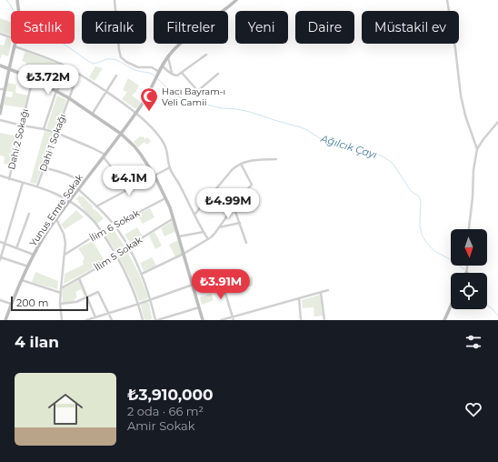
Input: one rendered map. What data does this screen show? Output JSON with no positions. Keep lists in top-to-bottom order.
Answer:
{
  "streets": {
    "street": [
      "Dahi 2 Sokağı",
      "Dahi 1 Sokağı",
      "Yunus Emre Sokak",
      "İlim 6 Sokak",
      "İlim 5 Sokak"
    ]
  },
  "water": ["Ağılcık Çayı"],
  "places": {
    "mosque": ["Hacı Bayram-ı Veli Camii"]
  },
  "scale_bar": "200 m",
  "north": "bottom",
  "page": {
    "chip": [
      "Satılık",
      "Kiralık",
      "Filtreler",
      "Yeni",
      "Daire",
      "Müstakil ev"
    ],
    "price": [
      "₺3.72M",
      "₺4.1M",
      "₺4.99M",
      "₺3.91M"
    ],
    "scale": "200 m",
    "heading": "4 ilan",
    "list": [
      {
        "name": "₺3,910,000",
        "note": "2 oda · 66 m² · Amir Sokak"
      }
    ]
  }
}
